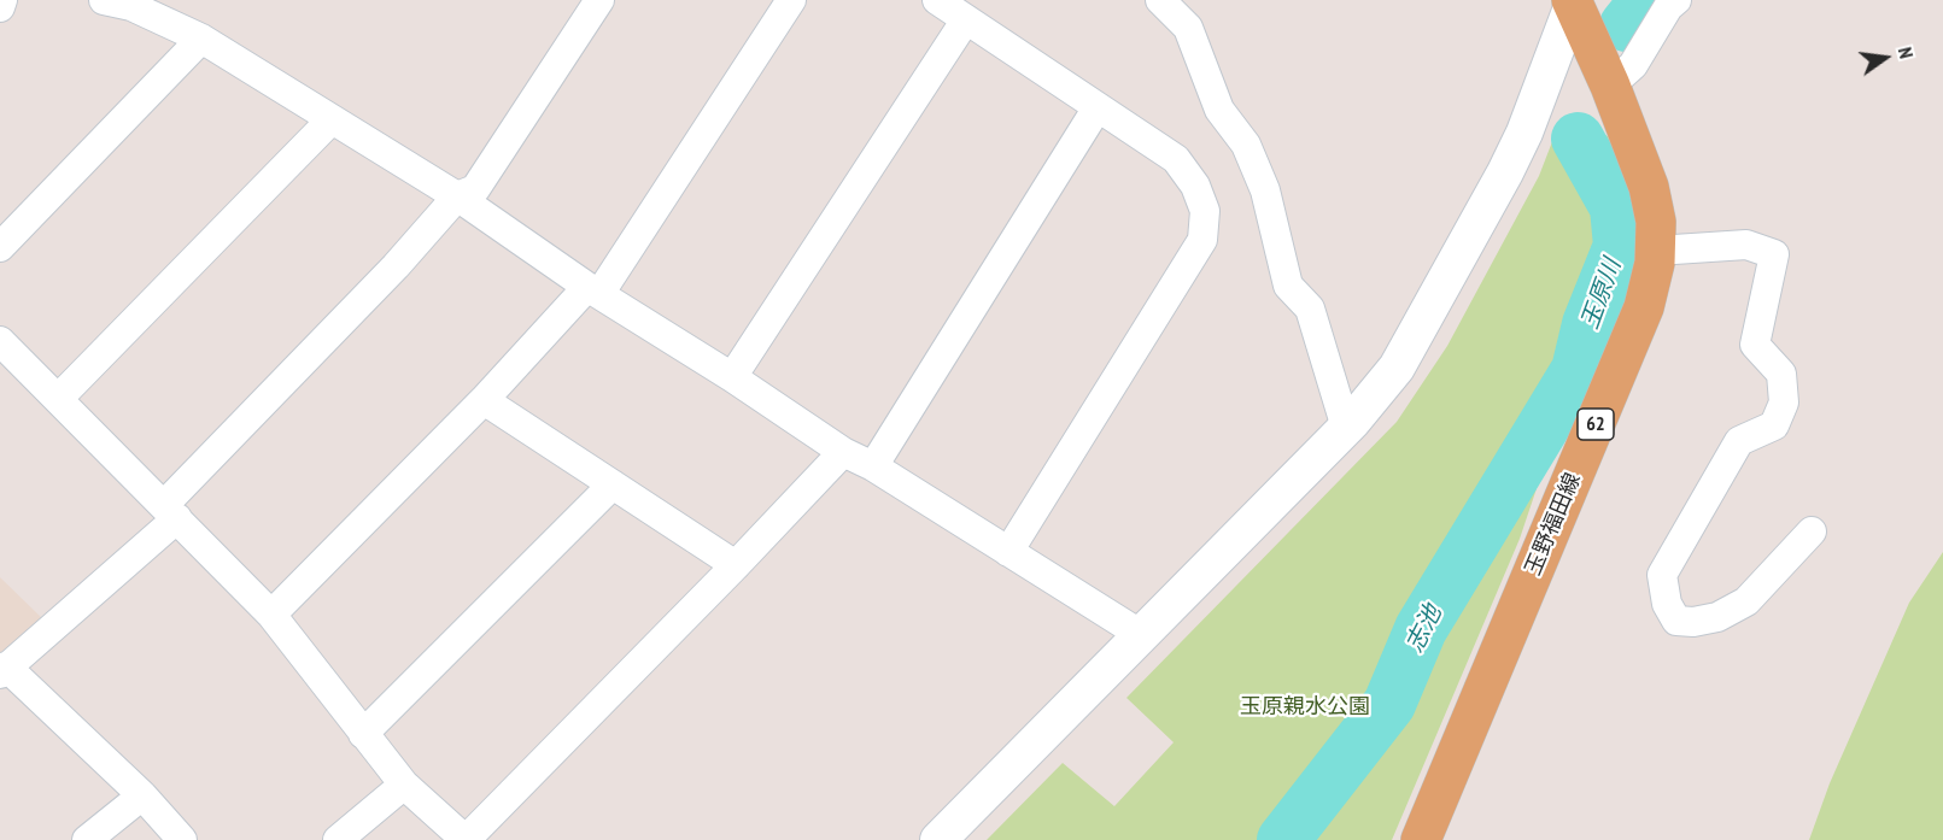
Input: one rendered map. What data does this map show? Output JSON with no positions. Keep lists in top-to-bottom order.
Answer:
{
  "streets": {
    "main road": ["62", "玉野福田線"]
  },
  "water": ["玉原川", "志池"],
  "parks": ["玉原親水公園"],
  "north": "right"
}
